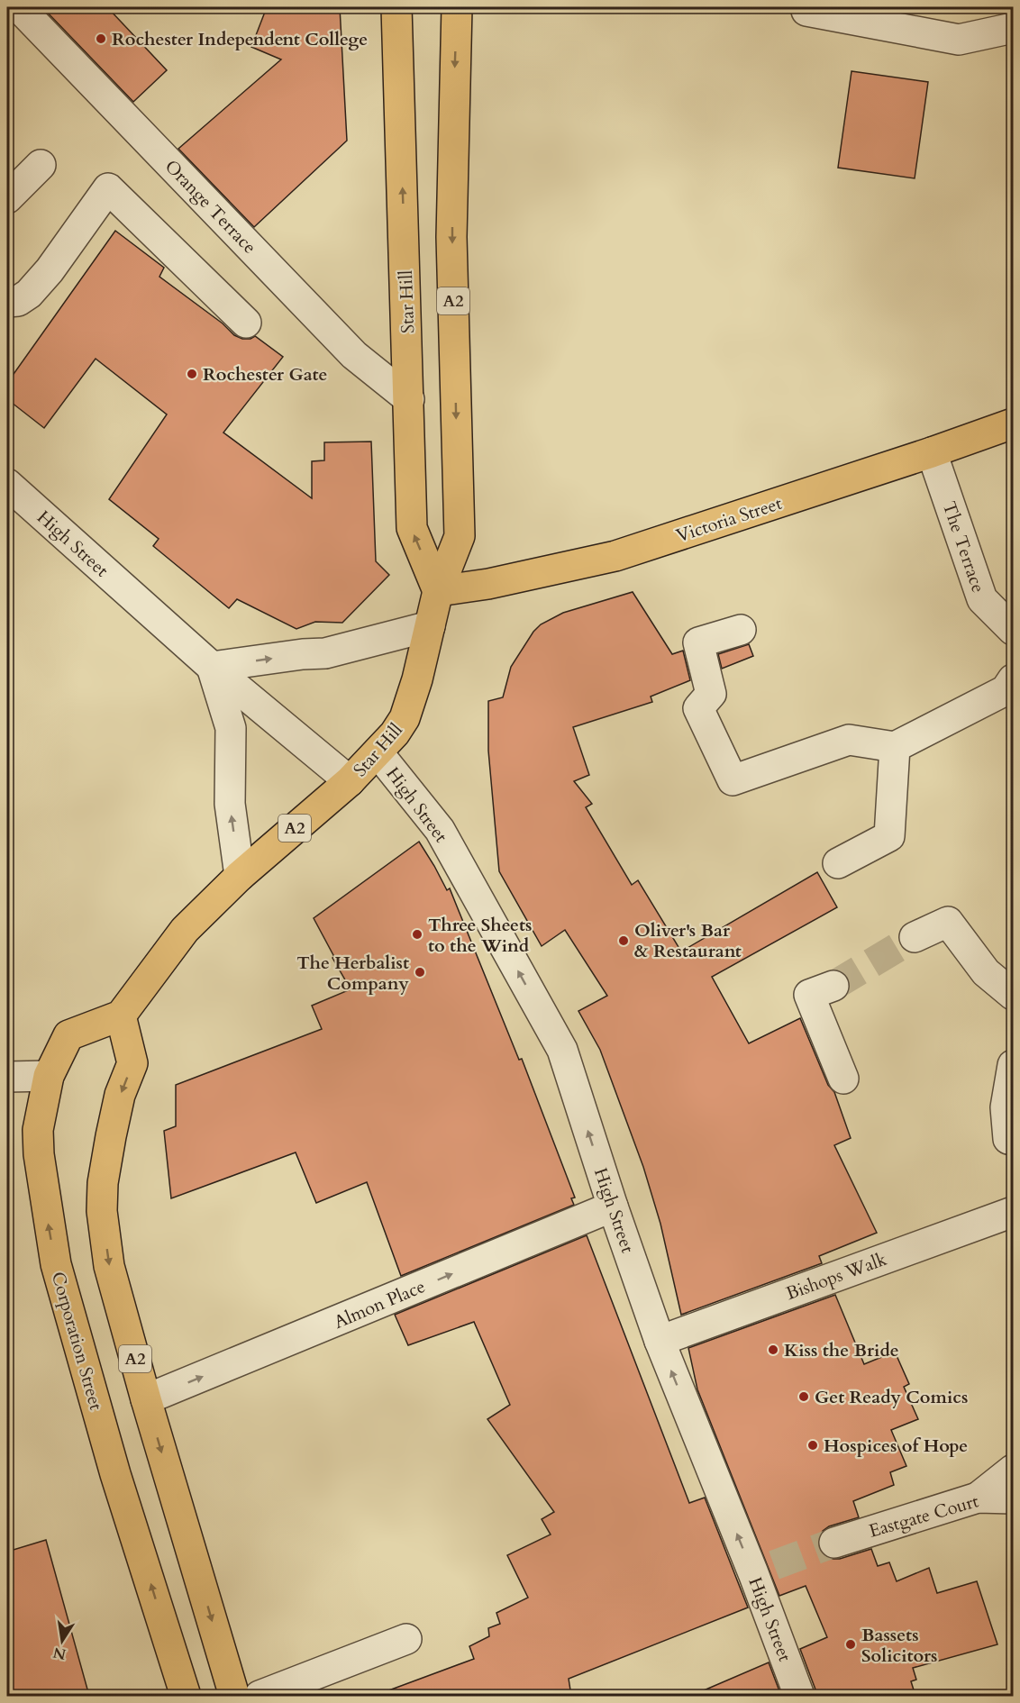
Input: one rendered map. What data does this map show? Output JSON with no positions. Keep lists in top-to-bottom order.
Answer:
{
  "streets": {
    "main road": [
      "A2",
      "Star Hill",
      "Victoria Street",
      "Corporation Street"
    ],
    "street": [
      "Orange Terrace",
      "High Street",
      "The Terrace",
      "Bishops Walk",
      "Almon Place",
      "Eastgate Court"
    ]
  },
  "crossings": [
    ["Orange Terrace", "Star Hill"],
    ["A2", "Star Hill"],
    ["A2", "High Street"],
    ["A2", "Almon Place"],
    ["A2", "Corporation Street"],
    ["Star Hill", "Victoria Street"],
    ["Star Hill", "High Street"],
    ["Victoria Street", "The Terrace"],
    ["High Street", "Bishops Walk"],
    ["High Street", "Almon Place"]
  ],
  "one_way": ["High Street", "Almon Place"],
  "places": [
    "Rochester Independent College",
    "Rochester Gate",
    "Three Sheets to the Wind",
    "Oliver's Bar & Restaurant",
    "The Herbalist Company",
    "Kiss the Bride",
    "Get Ready Comics",
    "Hospices of Hope",
    "Bassets Solicitors"
  ],
  "north": "bottom"
}
